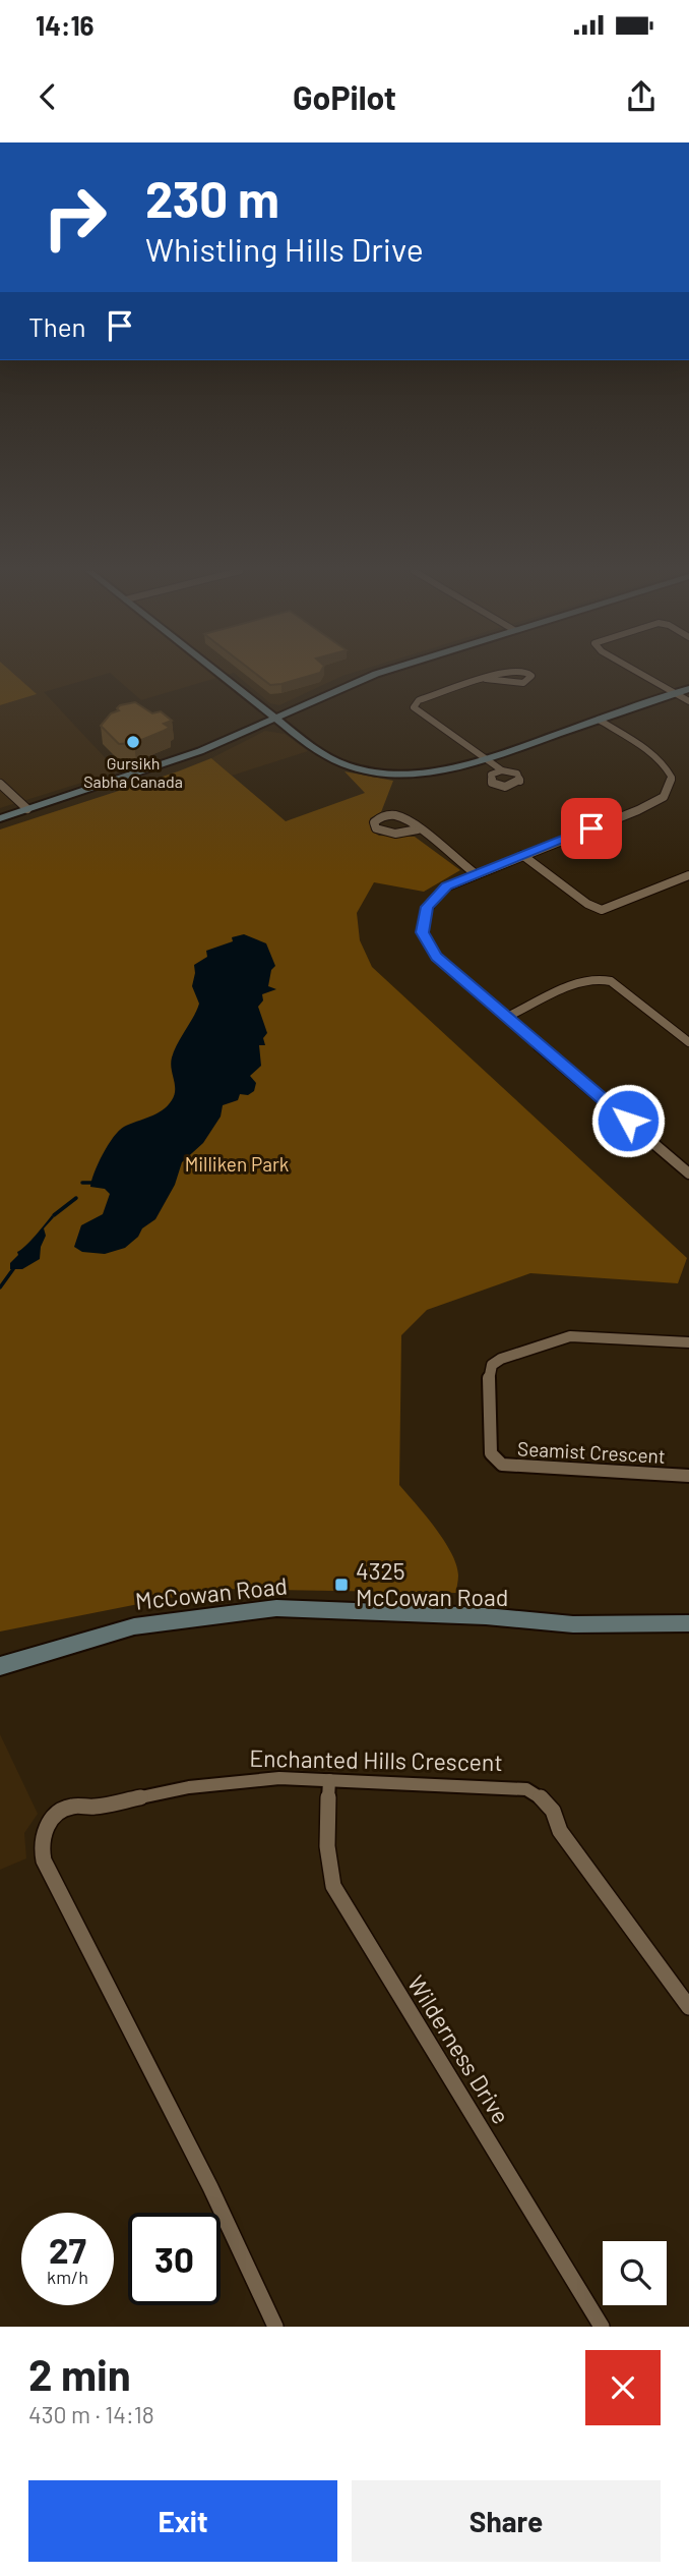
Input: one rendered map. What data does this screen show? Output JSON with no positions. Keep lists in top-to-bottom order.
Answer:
{
  "streets": {
    "main road": ["McCowan Road"],
    "street": ["Seamist Crescent", "Enchanted Hills Crescent", "Wilderness Drive"]
  },
  "crossings": [
    ["Enchanted Hills Crescent", "Wilderness Drive"]
  ],
  "parks": ["Milliken Park"],
  "places": {
    "other": ["Gursikh Sabha Canada"],
    "transit": ["4325 McCowan Road"]
  },
  "page": {
    "status": "14:16",
    "header": "GoPilot",
    "turn": ["230 m", "Whistling Hills Drive"],
    "then": "Then",
    "speed": "27 km/h",
    "limit": "30",
    "heading": ["2 min", "430 m · 14:18"],
    "buttons": ["Exit", "Share"]
  }
}
